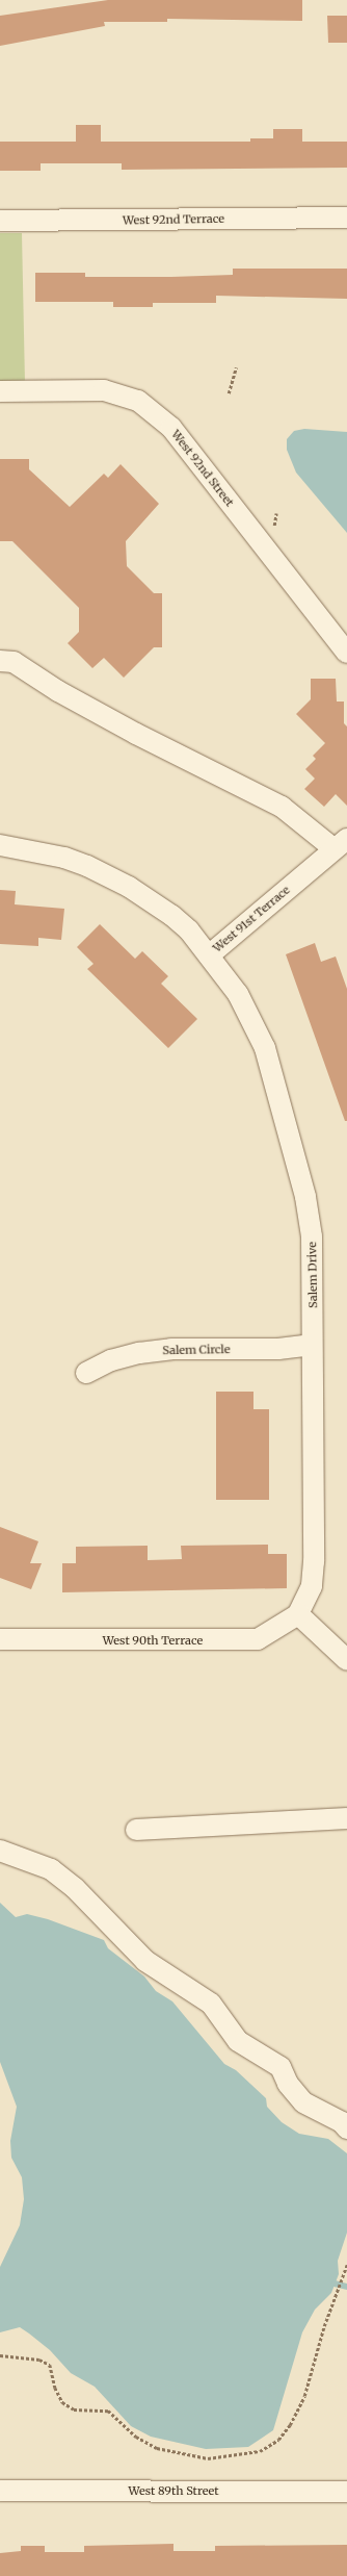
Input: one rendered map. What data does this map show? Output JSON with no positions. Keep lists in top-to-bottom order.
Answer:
{
  "streets": {
    "street": [
      "West 92nd Terrace",
      "West 92nd Street",
      "West 91st Terrace",
      "Salem Drive",
      "Salem Circle",
      "West 90th Terrace",
      "West 89th Street"
    ]
  },
  "crossings": [
    ["West 91st Terrace", "Salem Drive"],
    ["Salem Drive", "Salem Circle"],
    ["Salem Drive", "West 90th Terrace"]
  ]
}
